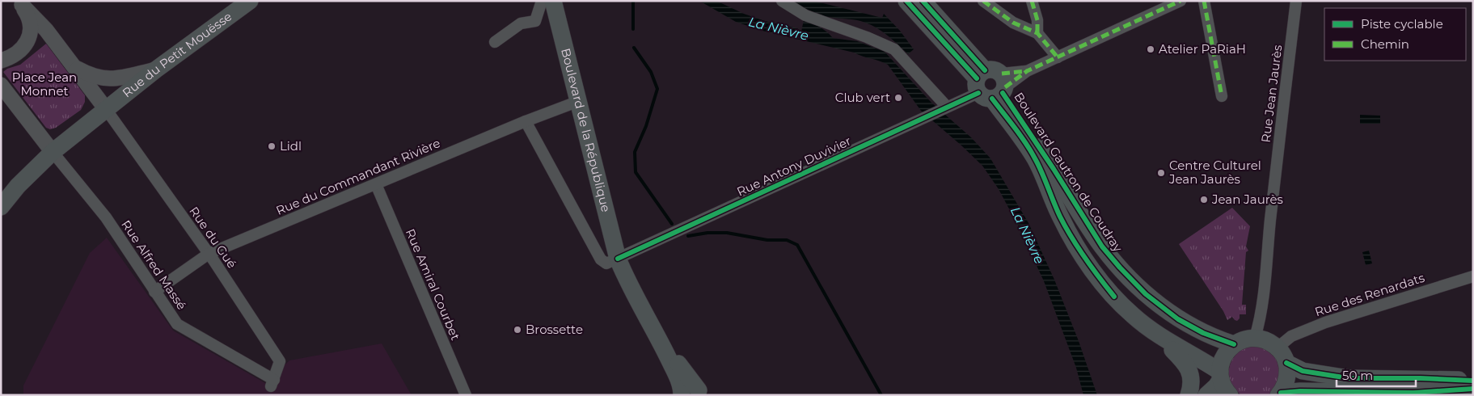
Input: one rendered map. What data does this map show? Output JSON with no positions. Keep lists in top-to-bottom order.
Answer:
{
  "streets": {
    "main road": ["Rue du Petit Mouësse", "Boulevard de la République", "Boulevard Gautron de Coudray"],
    "street": [
      "Rue Jean Jaurès",
      "Rue Antony Duvivier",
      "Rue du Commandant Rivière",
      "Rue du Gué",
      "Rue Alfred Massé",
      "Rue Amiral Courbet",
      "Rue des Renardats"
    ]
  },
  "crossings": [
    ["Rue du Petit Mouësse", "Rue du Gué"],
    ["Rue du Petit Mouësse", "Rue Alfred Massé"],
    ["Boulevard de la République", "Rue Antony Duvivier"],
    ["Boulevard de la République", "Rue du Commandant Rivière"],
    ["Rue Antony Duvivier", "Boulevard Gautron de Coudray"],
    ["Rue du Commandant Rivière", "Rue du Gué"],
    ["Rue du Commandant Rivière", "Rue Alfred Massé"],
    ["Rue du Commandant Rivière", "Rue Amiral Courbet"],
    ["Rue du Gué", "Rue Alfred Massé"]
  ],
  "water": ["La Nièvre"],
  "parks": ["Place Jean Monnet"],
  "places": [
    "Atelier PaRiaH",
    "Club vert",
    "Lidl",
    "Centre Culturel Jean Jaurès",
    "Jean Jaurès",
    "Brossette"
  ],
  "legend": ["Piste cyclable", "Chemin"],
  "scale_bar": "50 m"
}
